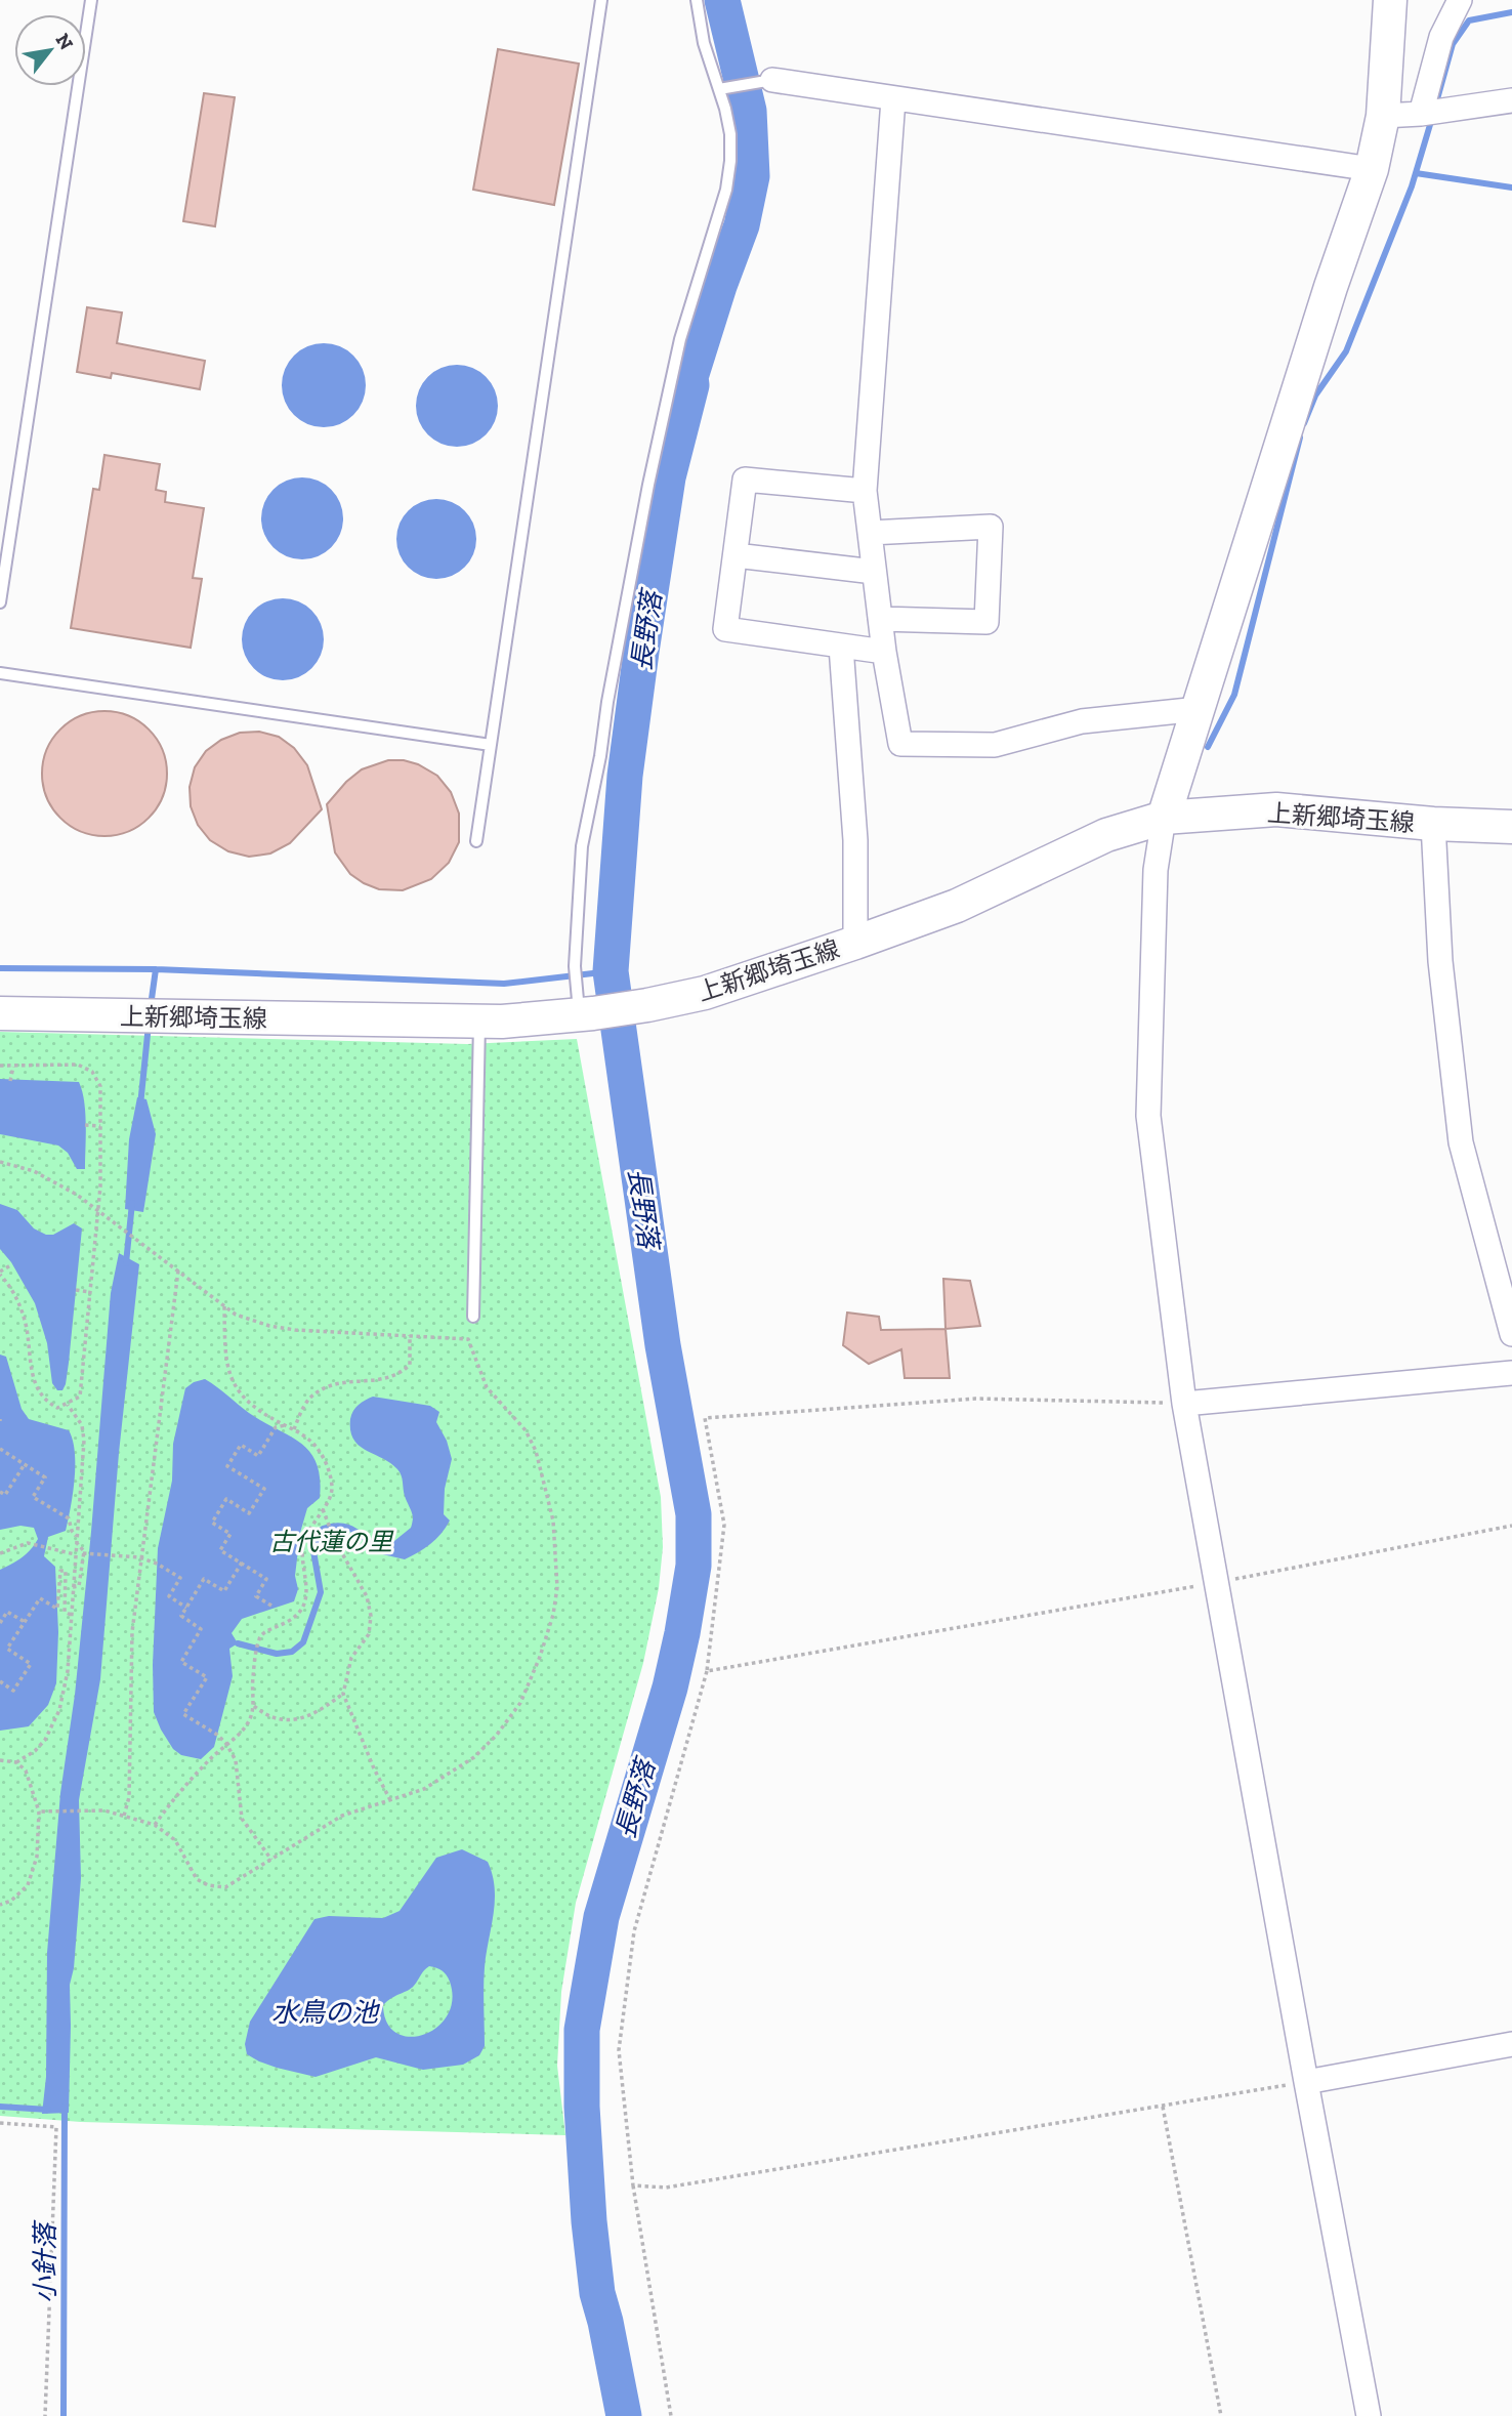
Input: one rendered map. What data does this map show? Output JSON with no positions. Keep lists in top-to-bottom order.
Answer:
{
  "streets": {
    "main road": ["上新郷埼玉線"]
  },
  "water": ["長野落", "水鳥の池", "小針落"],
  "parks": ["古代蓮の里"],
  "north": "top right"
}
